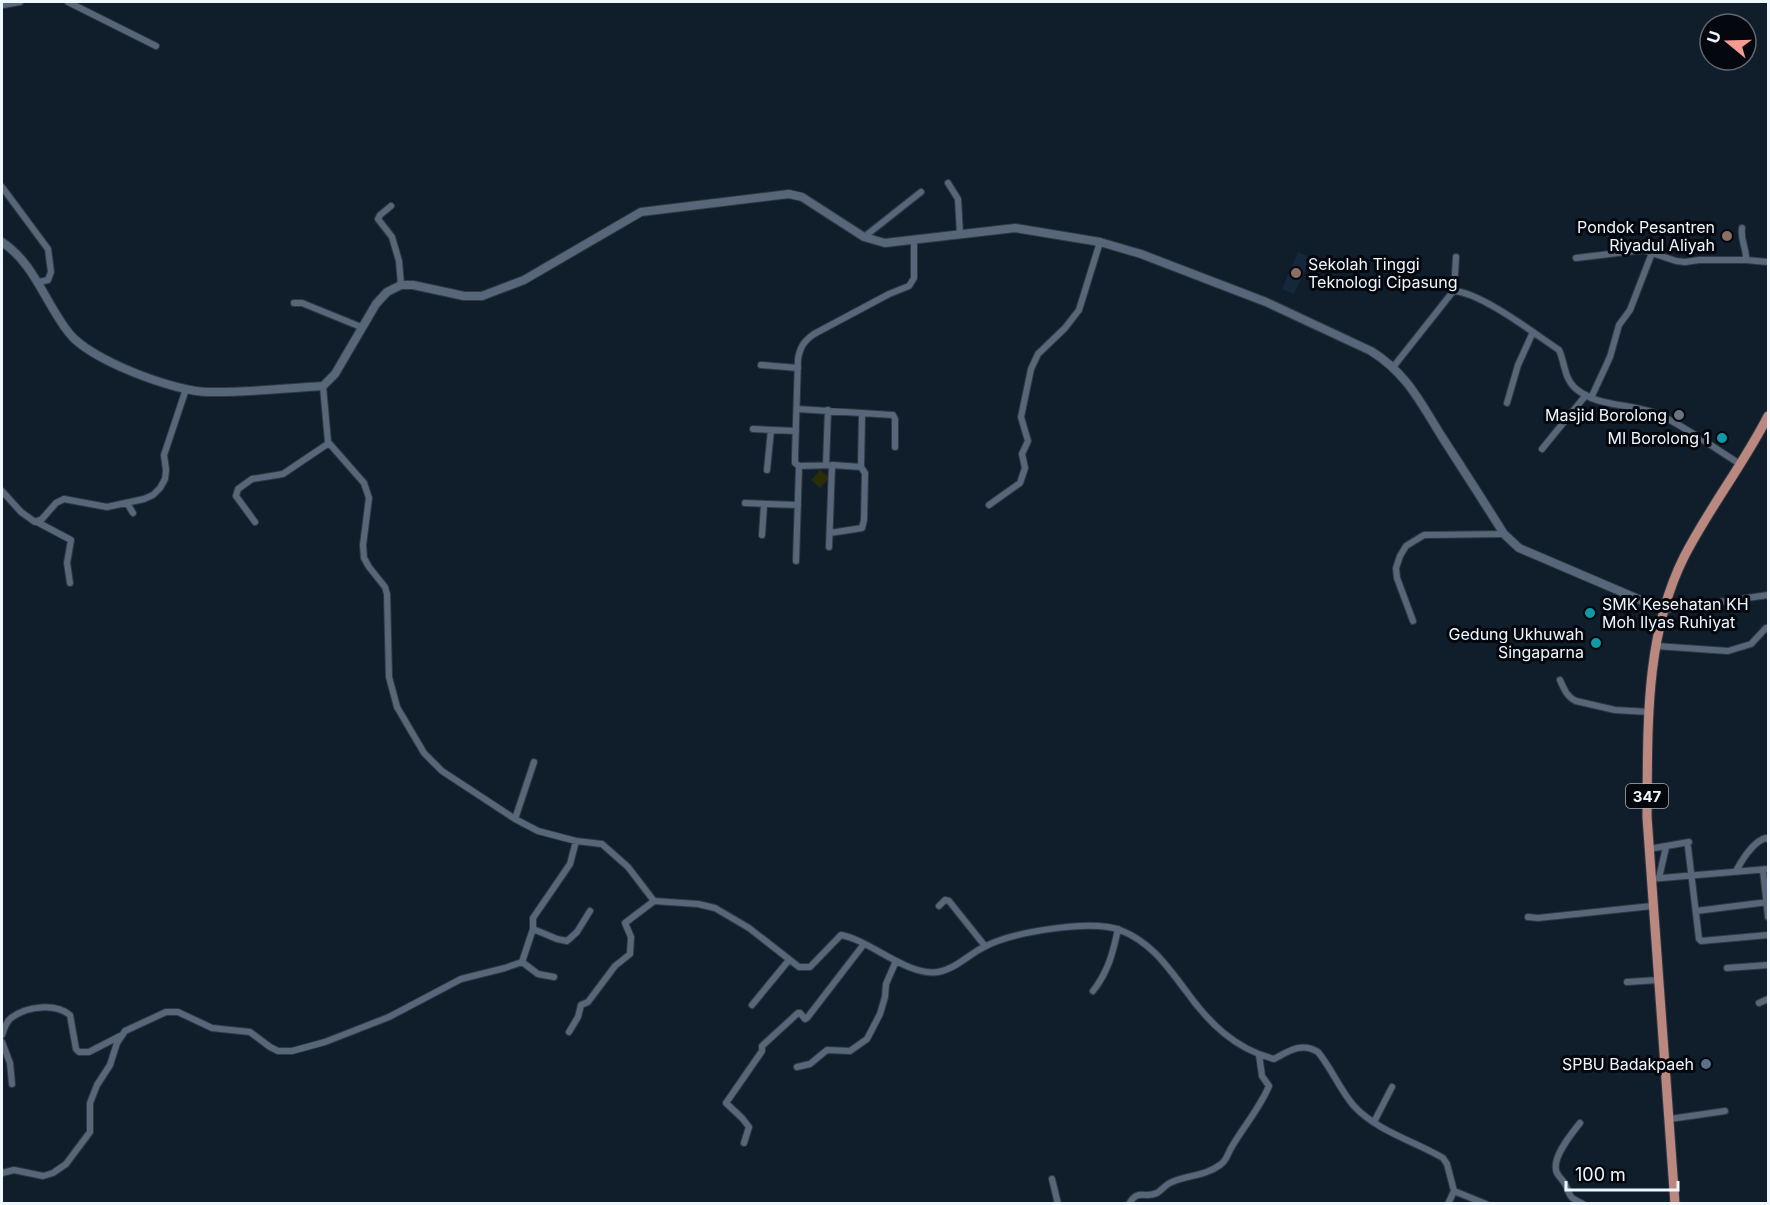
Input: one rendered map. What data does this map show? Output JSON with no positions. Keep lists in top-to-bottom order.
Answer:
{
  "streets": {
    "main road": ["347"]
  },
  "places": [
    "Pondok Pesantren Riyadul Aliyah",
    "Sekolah Tinggi Teknologi Cipasung",
    "Masjid Borolong",
    "MI Borolong 1",
    "SMK Kesehatan KH Moh Ilyas Ruhiyat",
    "Gedung Ukhuwah Singaparna",
    "SPBU Badakpaeh"
  ],
  "scale_bar": "100 m",
  "north": "left"
}
